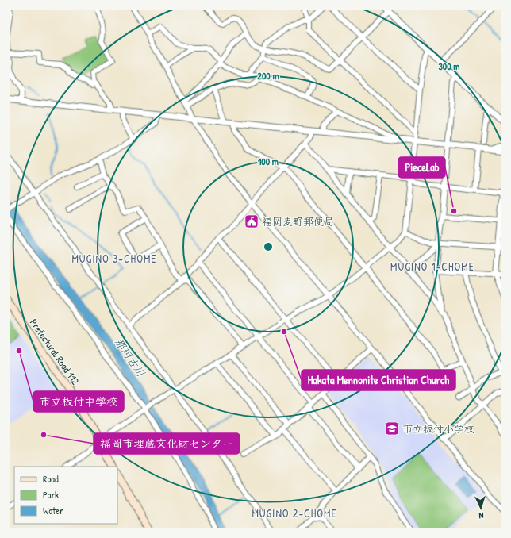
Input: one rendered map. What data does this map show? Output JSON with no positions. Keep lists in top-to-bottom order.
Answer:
{
  "streets": {
    "main road": ["Prefectural Road 112"]
  },
  "districts": ["MUGINO 3-CHOME", "MUGINO 1-CHOME", "MUGINO 2-CHOME"],
  "water": ["那珂古川"],
  "places": {
    "other": [
      "PieceLab",
      "Hakata Mennonite Christian Church",
      "市立板付中学校",
      "福岡市埋蔵文化財センター"
    ],
    "public building": ["福岡麦野郵便局"],
    "school or university": ["市立板付小学校"]
  },
  "legend": ["Road", "Park", "Water"],
  "north": "bottom",
  "rings": ["300 m", "200 m", "100 m"]
}
